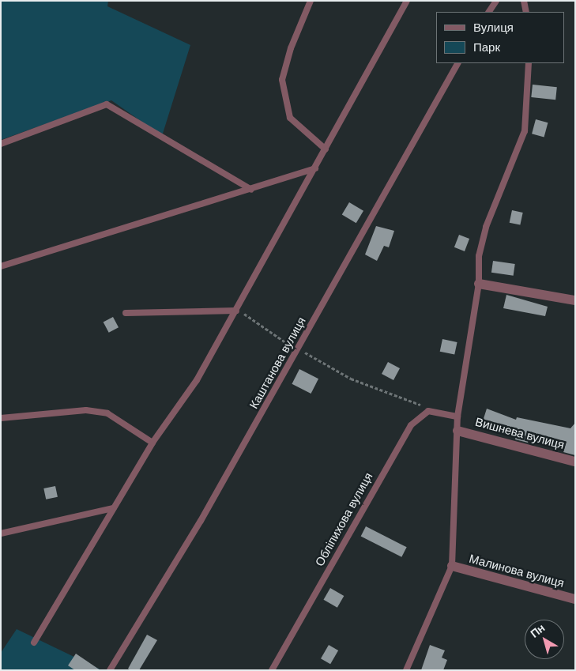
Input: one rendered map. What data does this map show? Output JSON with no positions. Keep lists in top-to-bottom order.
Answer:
{
  "streets": {
    "street": ["Вишнева вулиця", "Малинова вулиця"],
    "lane": ["Каштанова вулиця", "Обліпихова вулиця"]
  },
  "legend": ["Вулиця", "Парк"],
  "north": "top left"
}
